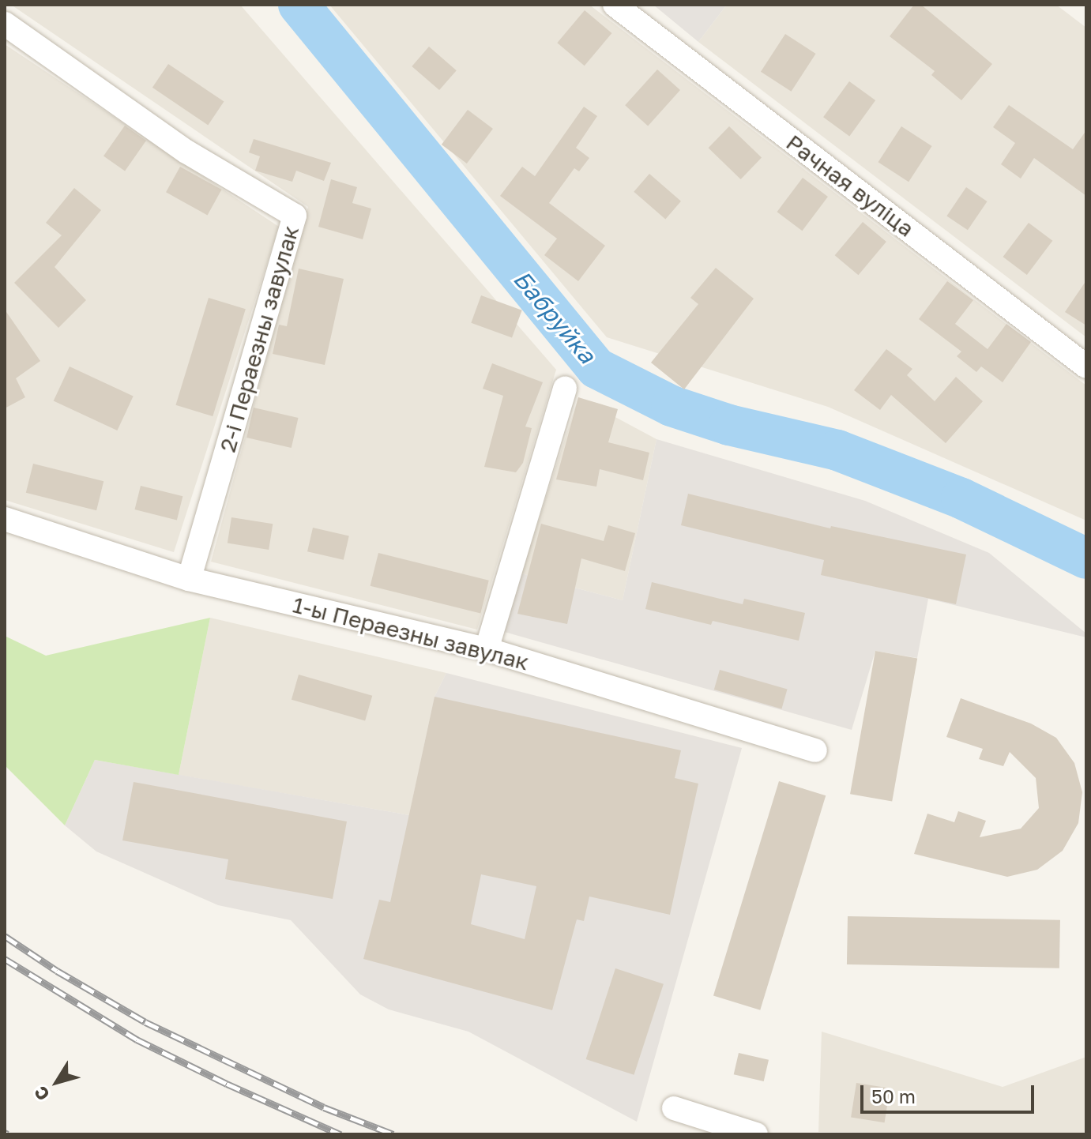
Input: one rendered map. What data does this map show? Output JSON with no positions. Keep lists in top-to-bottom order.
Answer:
{
  "streets": {
    "street": ["Рачная вуліца", "2-і Пераезны завулак", "1-ы Пераезны завулак"]
  },
  "crossings": [
    ["2-і Пераезны завулак", "1-ы Пераезны завулак"]
  ],
  "water": ["Бабруйка"],
  "scale_bar": "50 m",
  "north": "bottom left"
}
